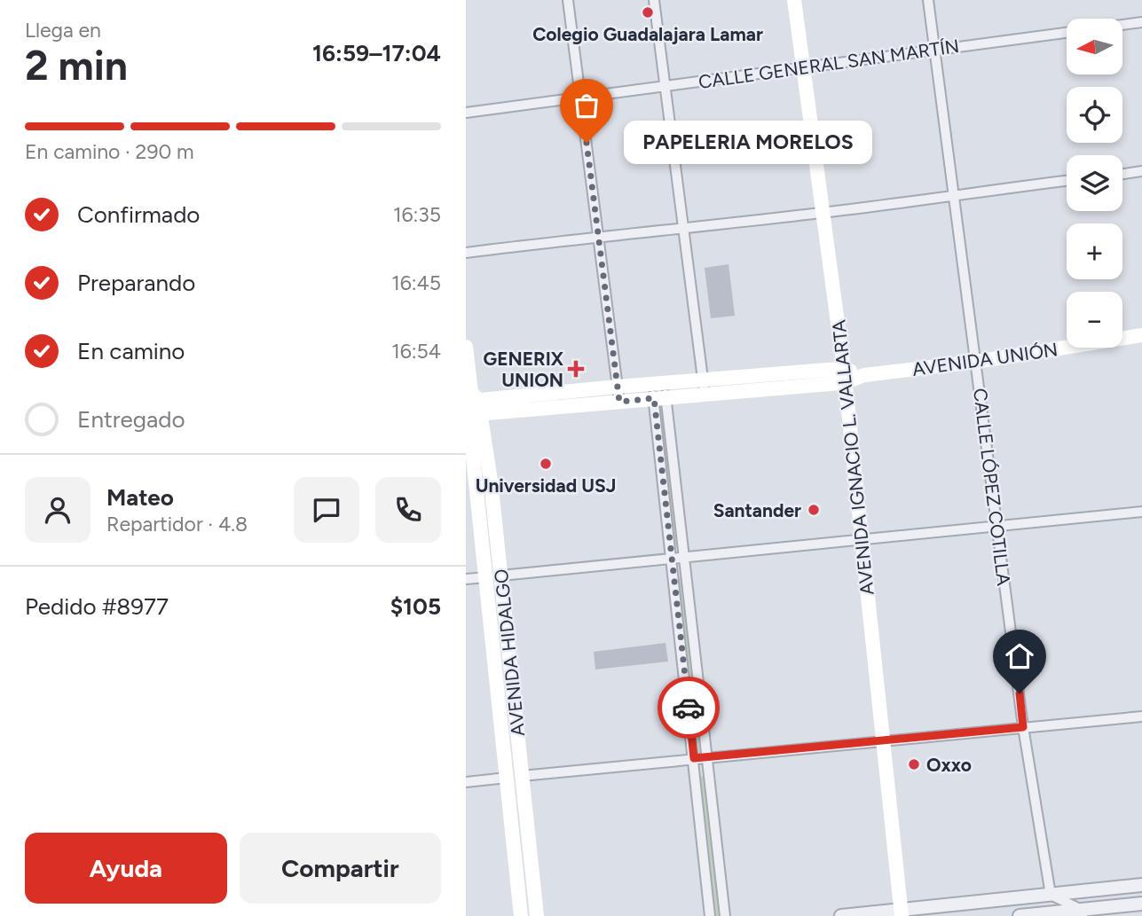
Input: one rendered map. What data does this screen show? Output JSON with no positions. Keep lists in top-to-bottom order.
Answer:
{
  "streets": {
    "main road": ["AVENIDA UNIÓN", "AVENIDA IGNACIO L. VALLARTA", "AVENIDA HIDALGO"],
    "street": ["CALLE GENERAL SAN MARTÍN", "CALLE LÓPEZ COTILLA"]
  },
  "crossings": [
    ["CALLE GENERAL SAN MARTÍN", "AVENIDA IGNACIO L. VALLARTA"],
    ["CALLE GENERAL SAN MARTÍN", "CALLE LÓPEZ COTILLA"],
    ["AVENIDA UNIÓN", "AVENIDA IGNACIO L. VALLARTA"],
    ["AVENIDA UNIÓN", "CALLE LÓPEZ COTILLA"]
  ],
  "places": {
    "other": [
      "Colegio Guadalajara Lamar",
      "PAPELERIA MORELOS",
      "Universidad USJ",
      "Santander",
      "Oxxo"
    ],
    "health": ["GENERIX UNION"]
  },
  "north": "left",
  "page": {
    "heading": ["2 min", "Llega en", "16:59–17:04"],
    "panel": [
      "Mateo",
      "Repartidor · 4.8",
      "Pedido #8977",
      "$105"
    ],
    "map_buttons": ["+", "−"],
    "bar": "En camino · 290 m",
    "bubble": "PAPELERIA MORELOS",
    "list": [
      ["Confirmado", "16:35"],
      ["Preparando", "16:45"],
      ["En camino", "16:54"],
      "Entregado"
    ],
    "buttons": ["Ayuda", "Compartir"]
  }
}
